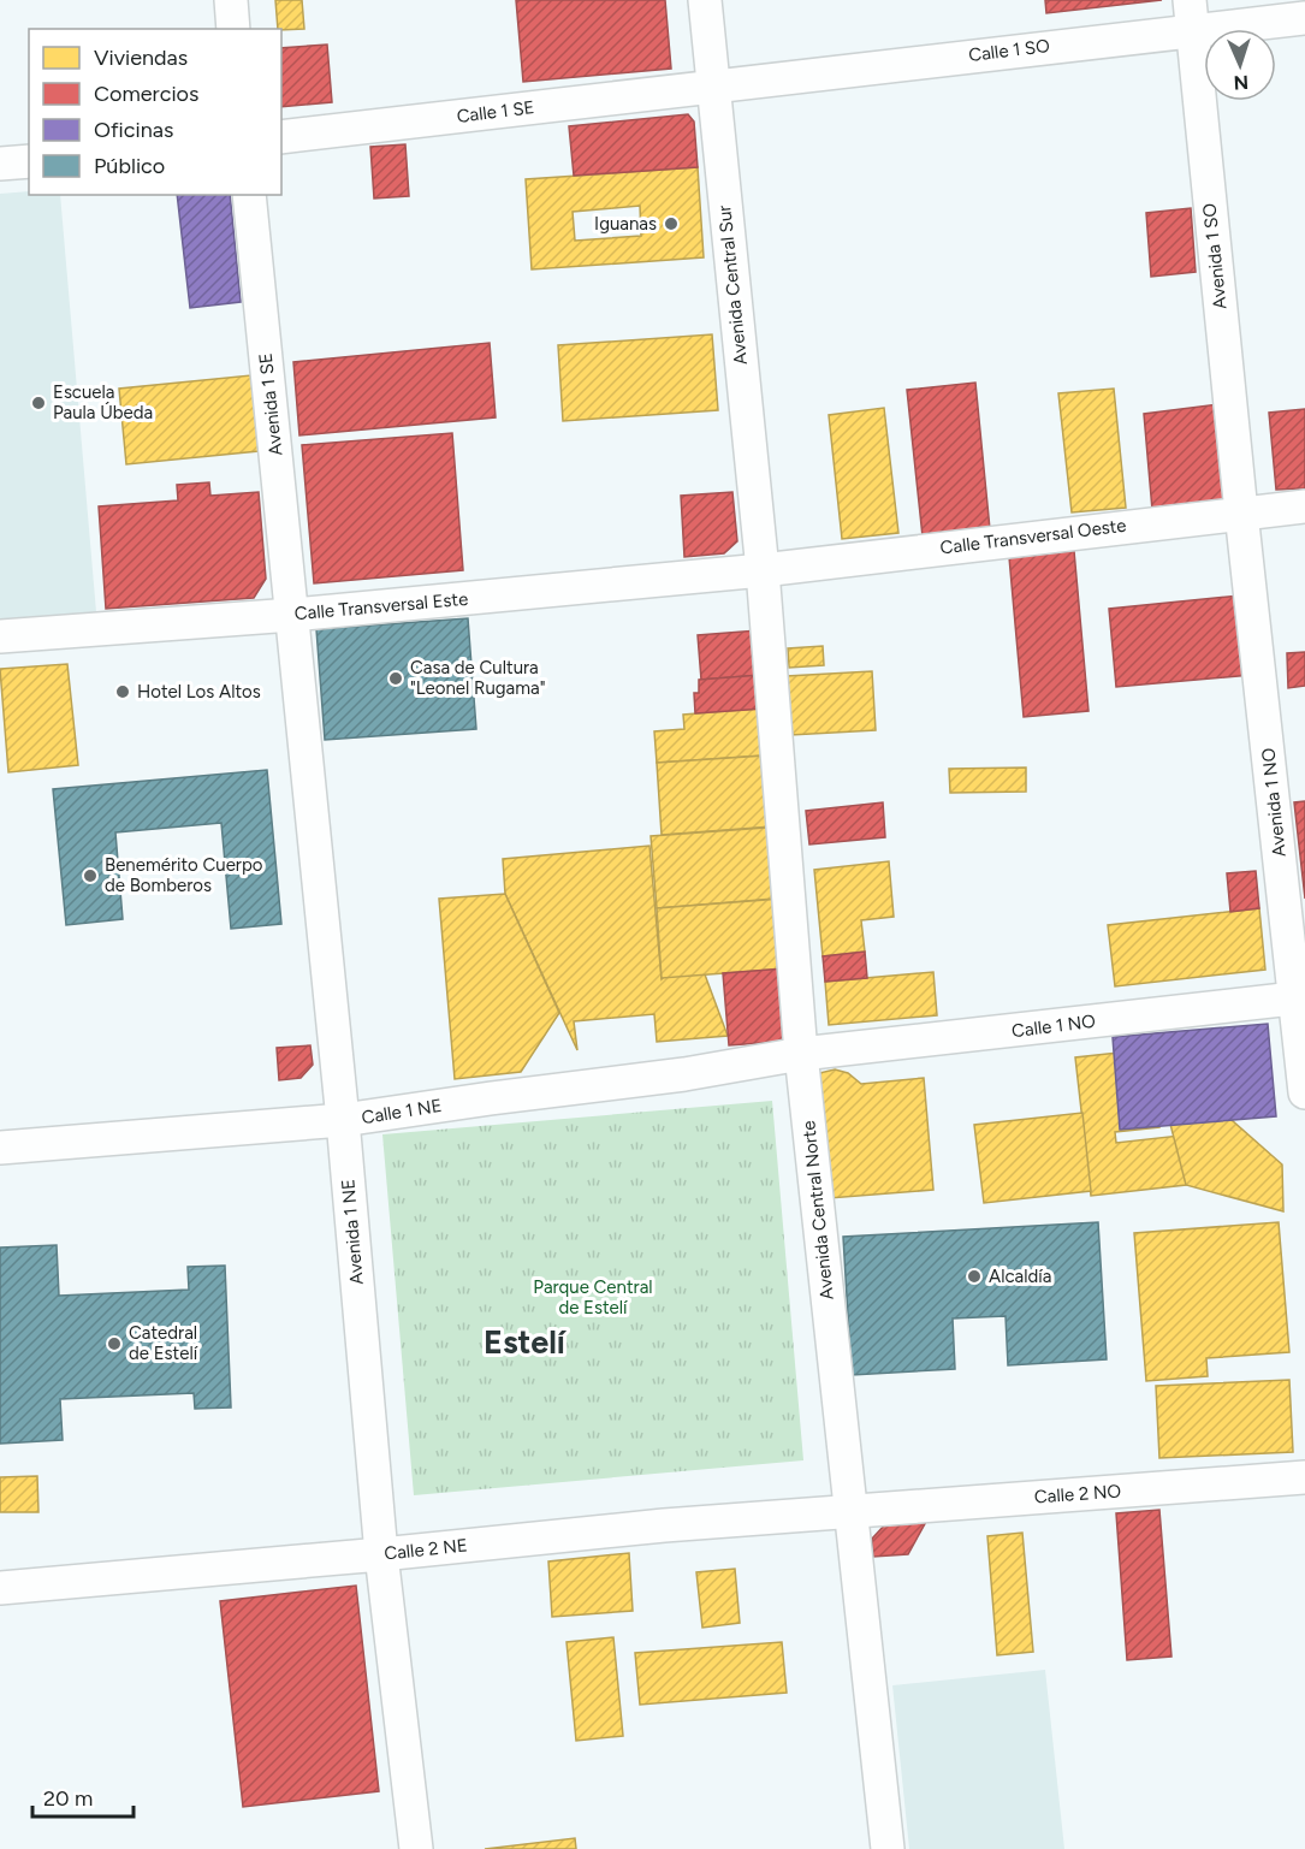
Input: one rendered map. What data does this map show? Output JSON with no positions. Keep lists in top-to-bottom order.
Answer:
{
  "streets": {
    "street": [
      "Calle 1 SO",
      "Calle 1 SE",
      "Avenida 1 SO",
      "Avenida Central Sur",
      "Avenida 1 SE",
      "Calle Transversal Oeste",
      "Calle Transversal Este",
      "Avenida 1 NO",
      "Calle 1 NO",
      "Calle 1 NE",
      "Avenida Central Norte",
      "Avenida 1 NE",
      "Calle 2 NO",
      "Calle 2 NE"
    ]
  },
  "crossings": [
    ["Calle 1 SO", "Calle 1 SE"],
    ["Calle 1 SO", "Avenida 1 SO"],
    ["Calle 1 SO", "Avenida Central Sur"],
    ["Calle 1 SE", "Avenida Central Sur"],
    ["Avenida 1 SO", "Calle Transversal Oeste"],
    ["Avenida 1 SO", "Avenida 1 NO"],
    ["Avenida Central Sur", "Calle Transversal Oeste"],
    ["Avenida Central Sur", "Calle Transversal Este"],
    ["Avenida Central Sur", "Avenida Central Norte"],
    ["Avenida 1 SE", "Calle Transversal Este"],
    ["Avenida 1 SE", "Avenida 1 NE"],
    ["Calle Transversal Oeste", "Calle Transversal Este"],
    ["Calle Transversal Oeste", "Avenida 1 NO"],
    ["Calle Transversal Oeste", "Avenida Central Norte"],
    ["Calle Transversal Este", "Avenida Central Norte"],
    ["Calle Transversal Este", "Avenida 1 NE"],
    ["Avenida 1 NO", "Calle 1 NO"],
    ["Calle 1 NO", "Calle 1 NE"],
    ["Calle 1 NO", "Avenida Central Norte"],
    ["Calle 1 NE", "Avenida Central Norte"],
    ["Calle 1 NE", "Avenida 1 NE"],
    ["Avenida Central Norte", "Calle 2 NO"],
    ["Avenida Central Norte", "Calle 2 NE"],
    ["Avenida 1 NE", "Calle 2 NE"],
    ["Calle 2 NO", "Calle 2 NE"]
  ],
  "districts": ["Estelí"],
  "parks": ["Parque Central de Estelí"],
  "places": [
    "Iguanas",
    "Escuela Paula Úbeda",
    "Casa de Cultura \"Leonel Rugama\"",
    "Hotel Los Altos",
    "Benemérito Cuerpo de Bomberos",
    "Alcaldía",
    "Catedral de Estelí"
  ],
  "legend": [
    "Viviendas",
    "Comercios",
    "Oficinas",
    "Público"
  ],
  "scale_bar": "20 m",
  "north": "bottom"
}
